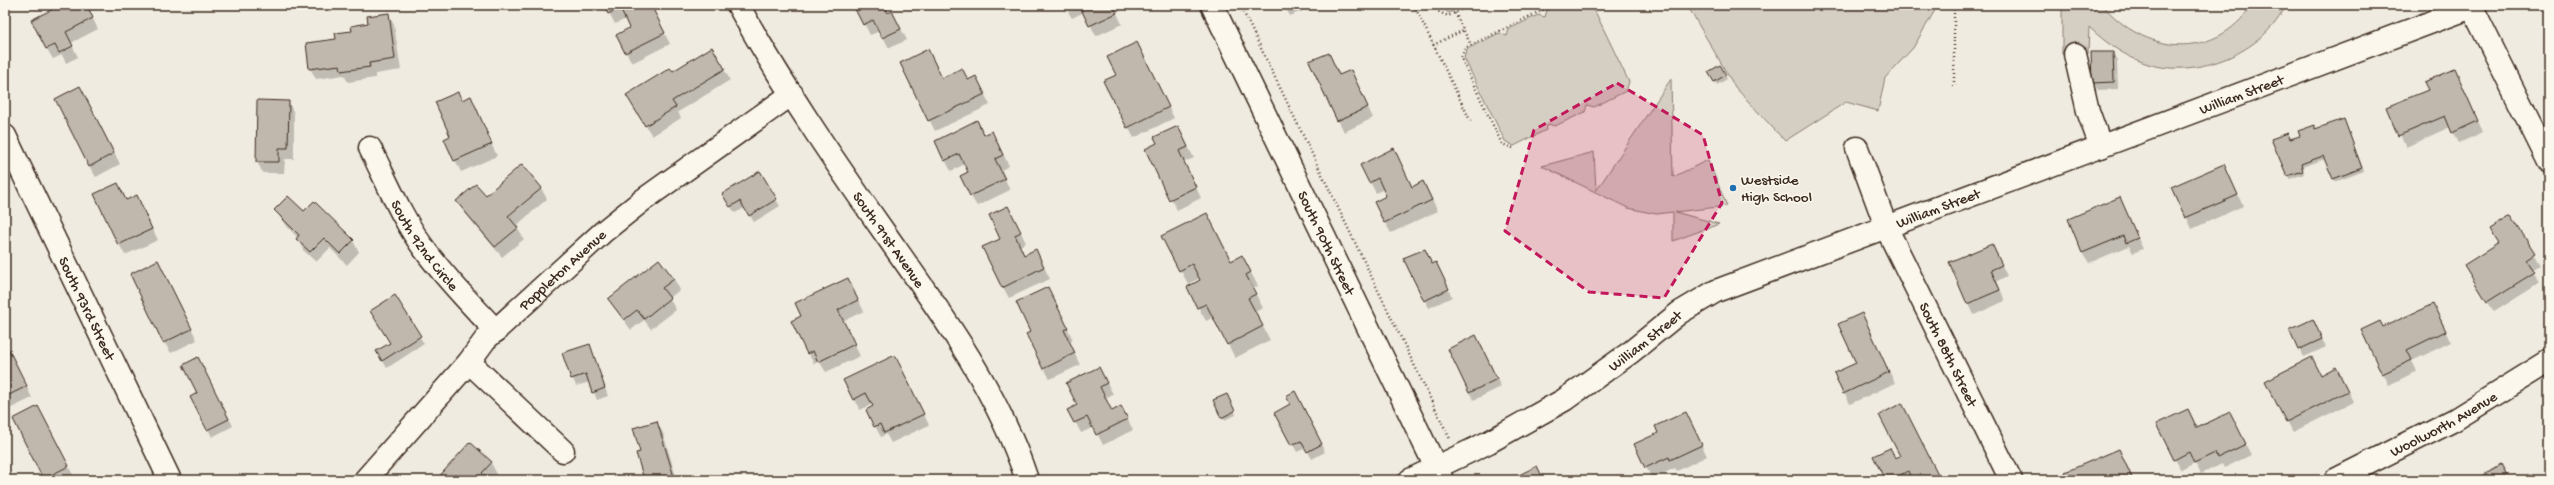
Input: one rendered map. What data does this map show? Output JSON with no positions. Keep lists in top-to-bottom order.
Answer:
{
  "streets": {
    "street": [
      "William Street",
      "South 91st Avenue",
      "South 90th Street",
      "South 92nd Circle",
      "Poppleton Avenue",
      "South 93rd Street",
      "South 88th Street",
      "Woolworth Avenue"
    ]
  },
  "crossings": [
    ["William Street", "South 90th Street"],
    ["William Street", "South 88th Street"],
    ["South 91st Avenue", "Poppleton Avenue"],
    ["South 92nd Circle", "Poppleton Avenue"]
  ],
  "places": ["Westside High School"]
}
